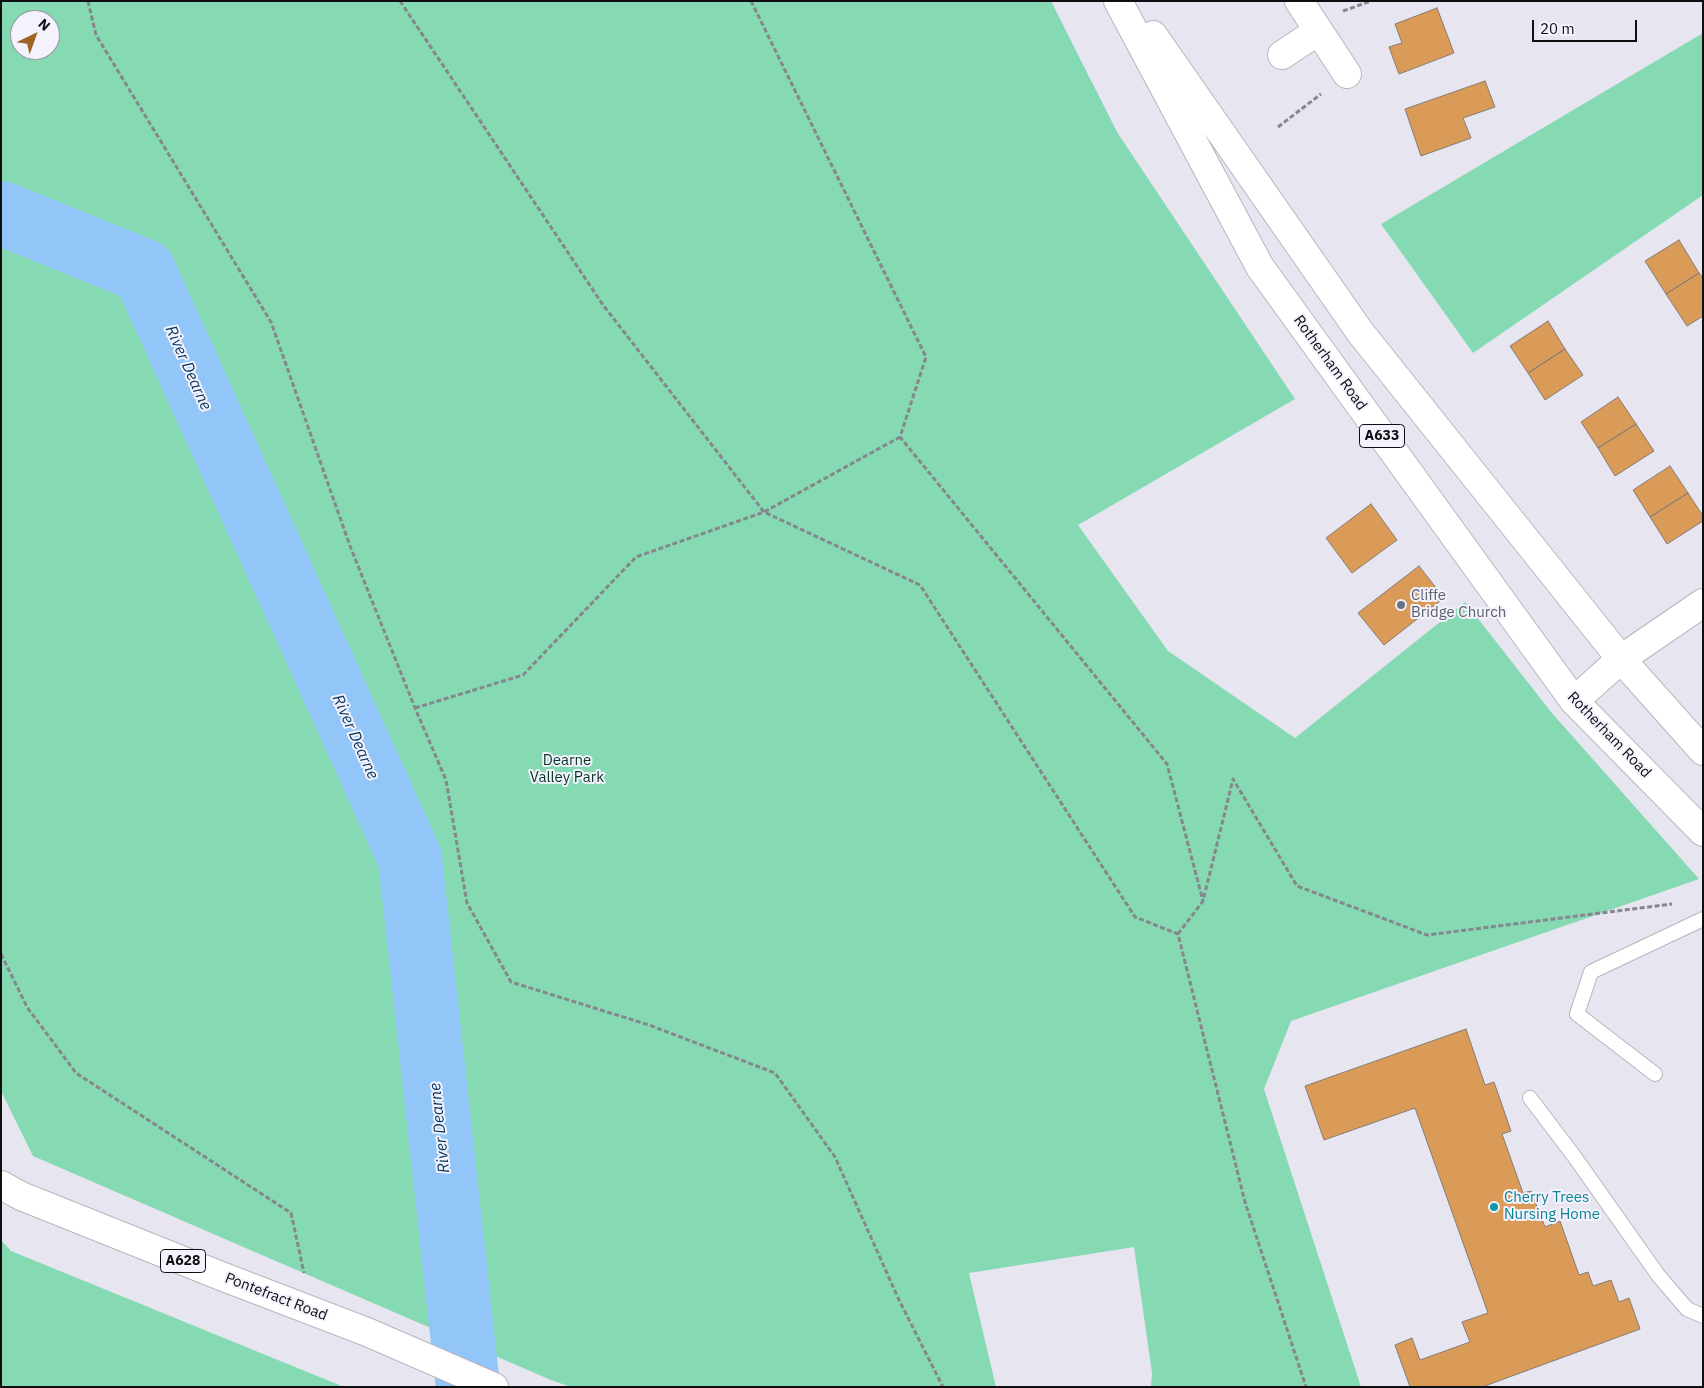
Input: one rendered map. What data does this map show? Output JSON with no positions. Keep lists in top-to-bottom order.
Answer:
{
  "streets": {
    "main road": [
      "Rotherham Road",
      "A633",
      "A628",
      "Pontefract Road"
    ]
  },
  "water": ["River Dearne"],
  "parks": ["Dearne Valley Park"],
  "places": ["Cliffe Bridge Church", "Cherry Trees Nursing Home"],
  "scale_bar": "20 m",
  "north": "top right"
}
